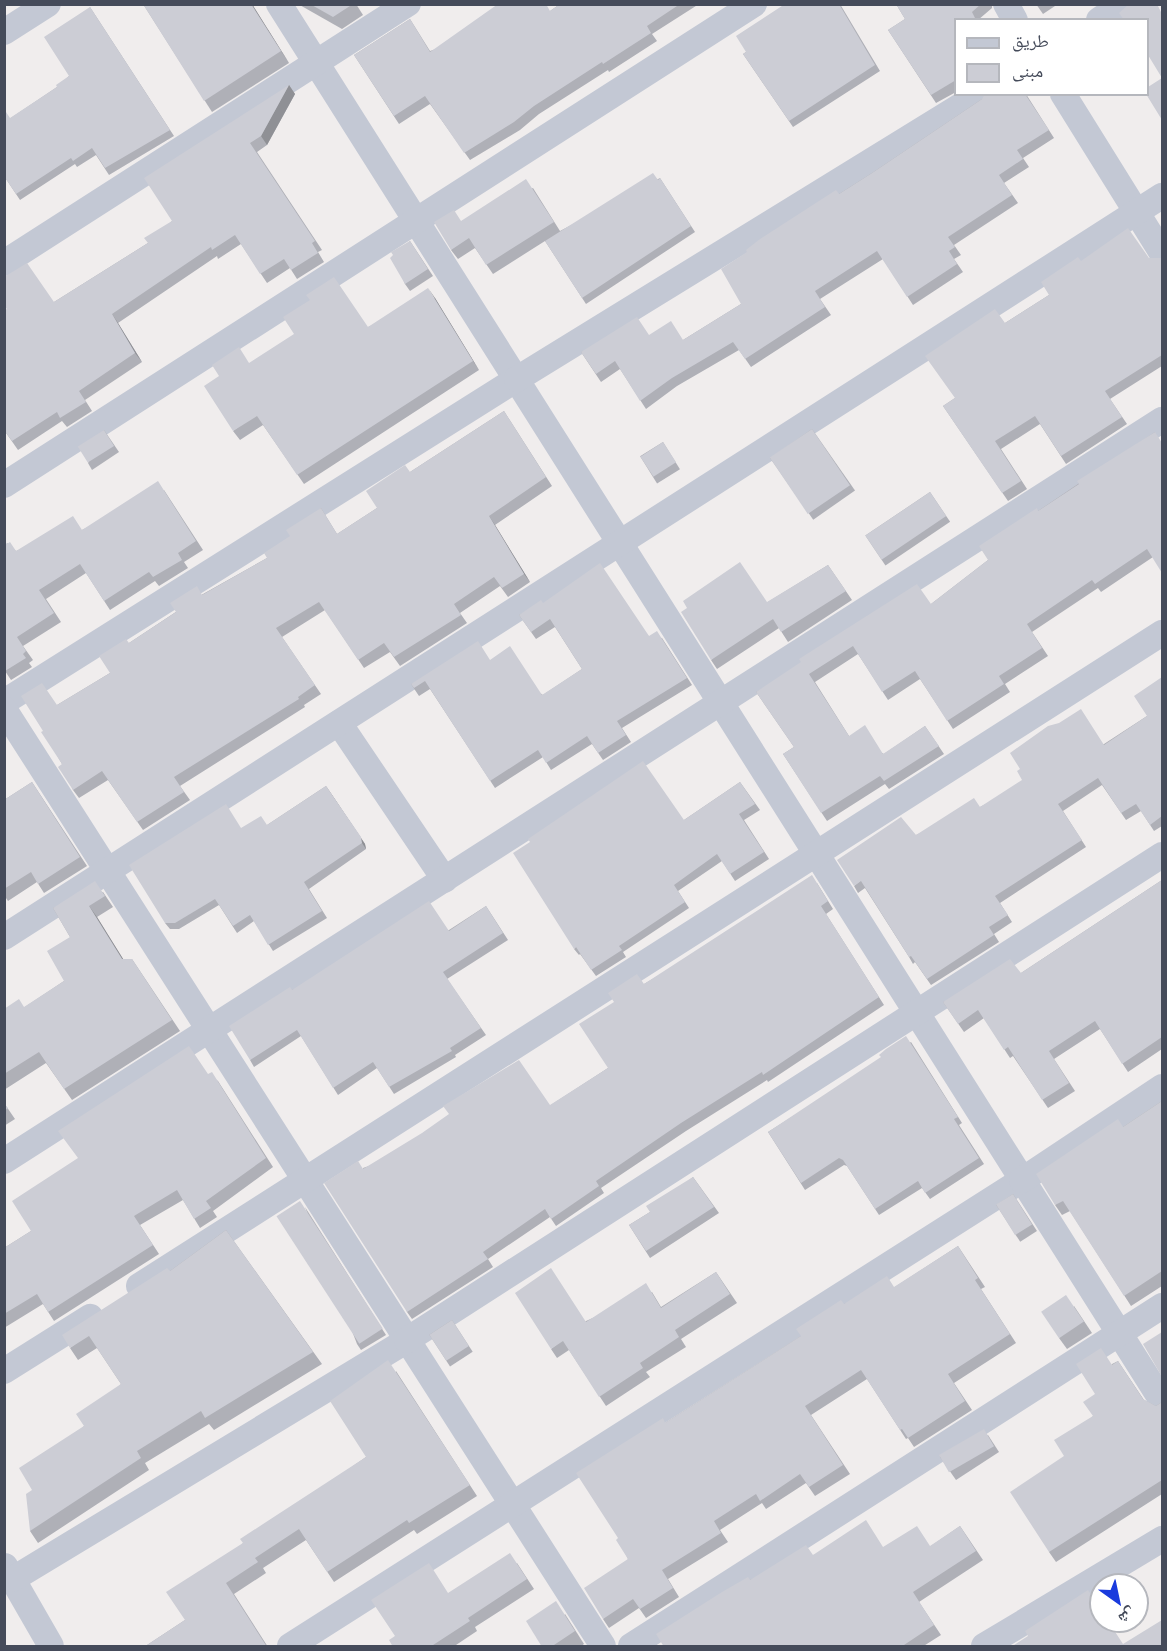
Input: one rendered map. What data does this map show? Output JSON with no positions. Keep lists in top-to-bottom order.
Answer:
{
  "legend": ["طريق", "مبنى"],
  "north": "bottom right"
}
